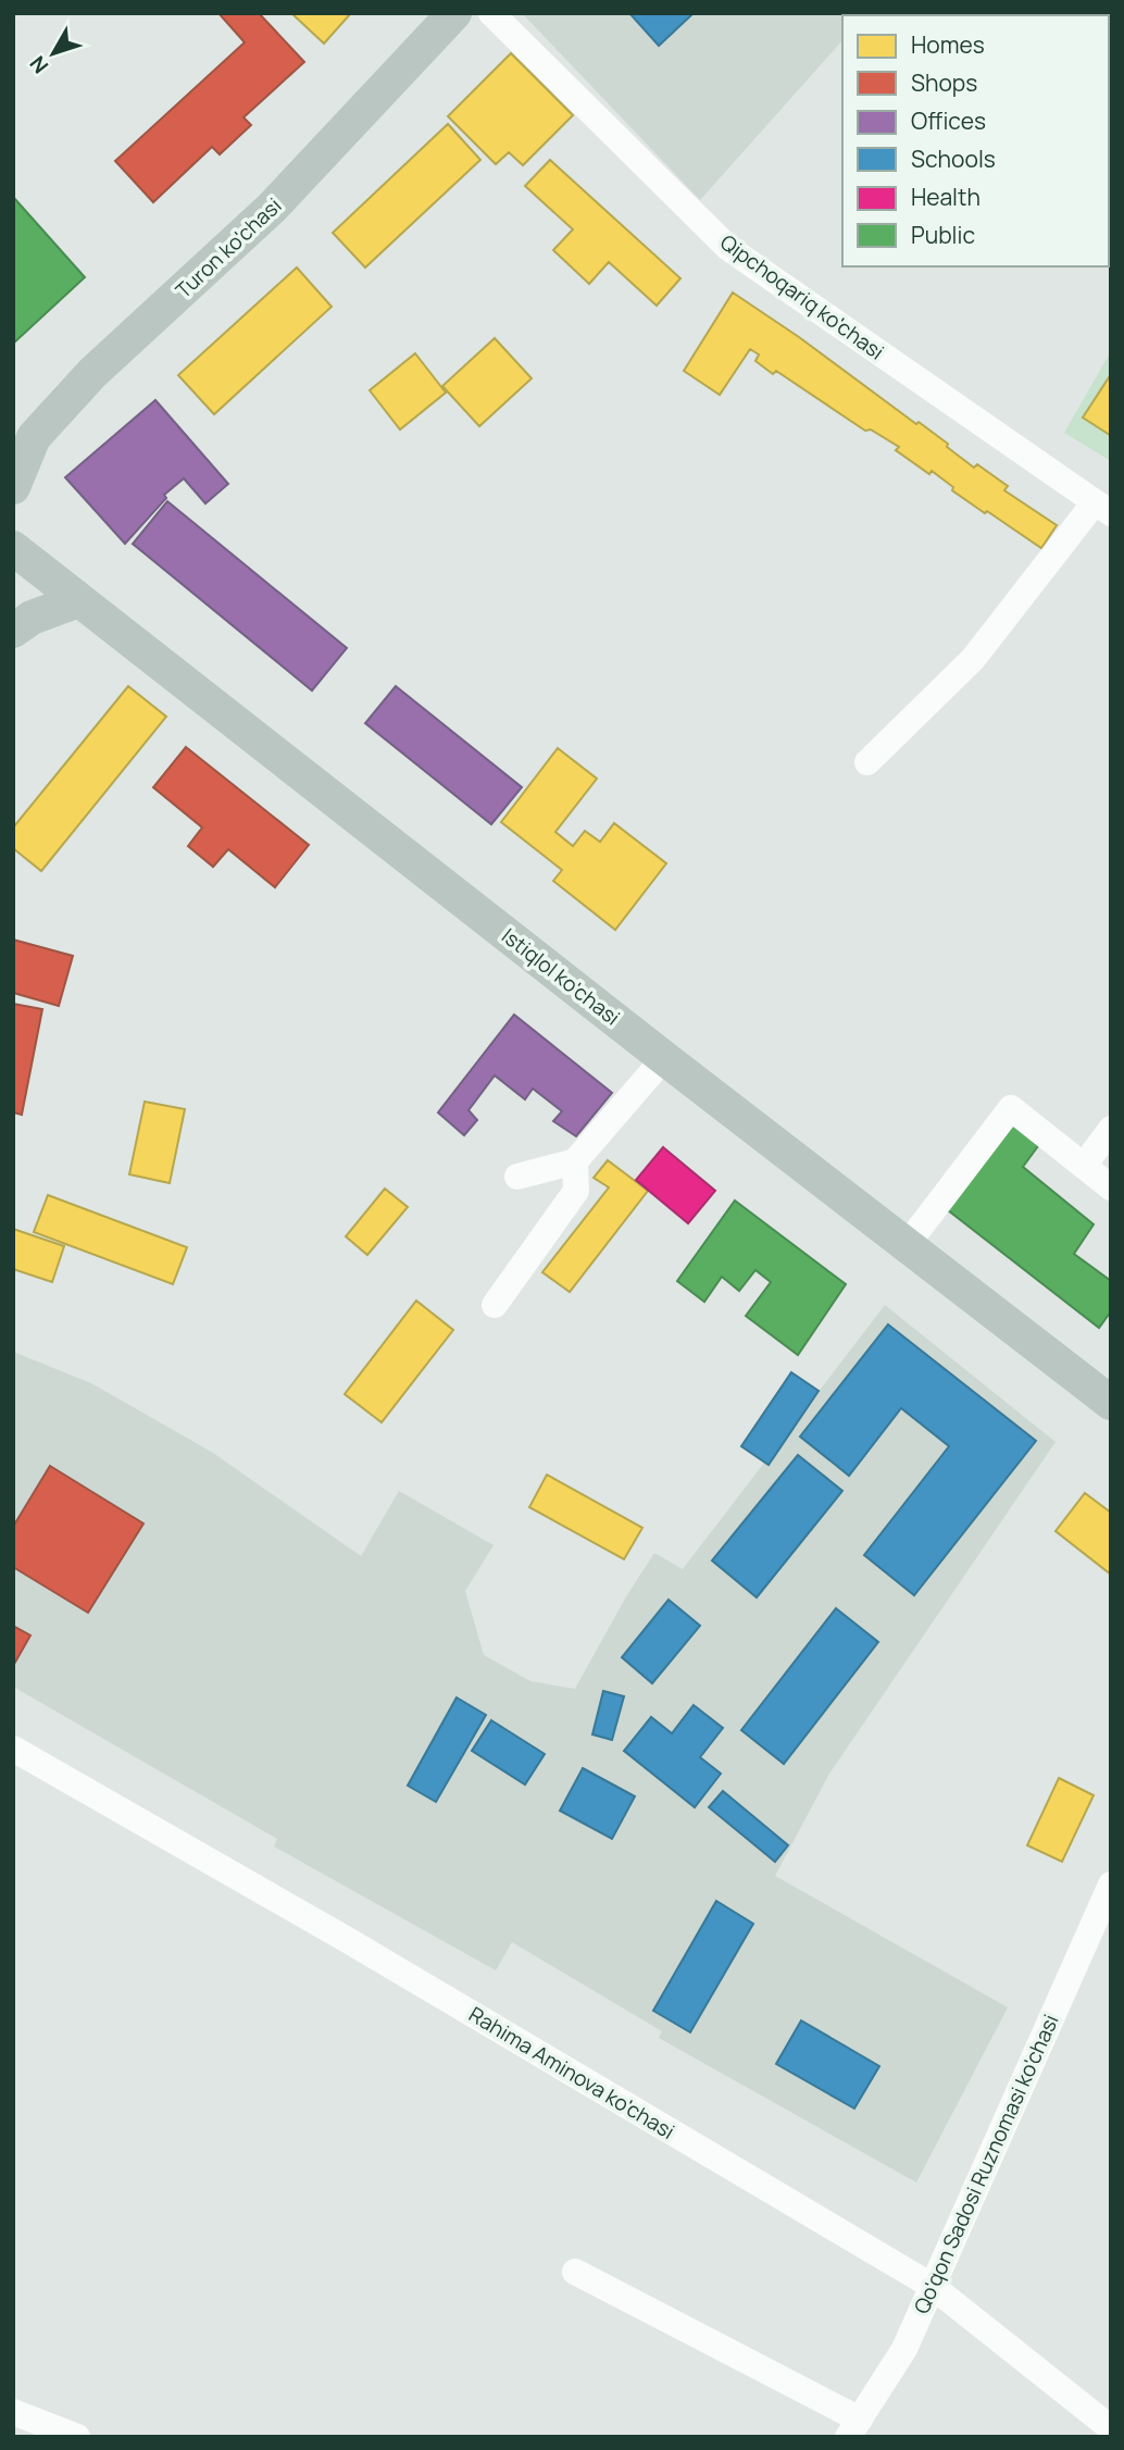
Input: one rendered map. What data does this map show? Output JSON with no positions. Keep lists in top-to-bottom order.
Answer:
{
  "streets": {
    "main road": ["Turon ko'chasi", "Istiqlol ko'chasi"],
    "street": ["Qipchoqariq ko'chasi", "Rahima Aminova ko'chasi", "Qo'qon Sadosi Ruznomasi ko'chasi"]
  },
  "crossings": [
    ["Rahima Aminova ko'chasi", "Qo'qon Sadosi Ruznomasi ko'chasi"]
  ],
  "legend": [
    "Homes",
    "Shops",
    "Offices",
    "Schools",
    "Health",
    "Public"
  ],
  "north": "bottom left"
}
